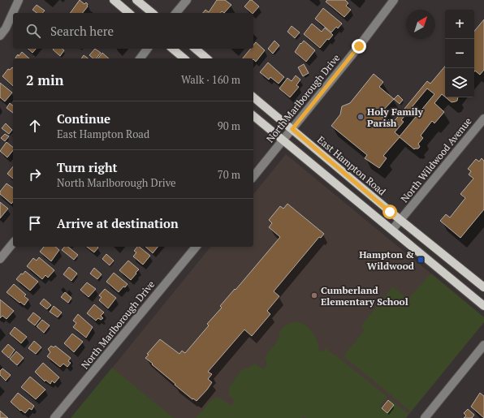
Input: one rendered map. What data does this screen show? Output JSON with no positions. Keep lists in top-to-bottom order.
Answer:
{
  "streets": {
    "main road": ["East Hampton Road"],
    "street": ["North Marlborough Drive", "North Wildwood Avenue"]
  },
  "crossings": [
    ["North Marlborough Drive", "East Hampton Road"],
    ["North Wildwood Avenue", "East Hampton Road"]
  ],
  "places": {
    "other": ["Holy Family Parish", "Cumberland Elementary School"],
    "transit": ["Hampton & Wildwood"]
  },
  "north": "top right",
  "page": {
    "map_buttons": ["+", "−"],
    "search": "Search here",
    "heading": ["2 min", "Walk · 160 m"],
    "list": [
      ["Continue", "East Hampton Road", "90 m"],
      ["Turn right", "North Marlborough Drive", "70 m"],
      "Arrive at destination"
    ]
  }
}
